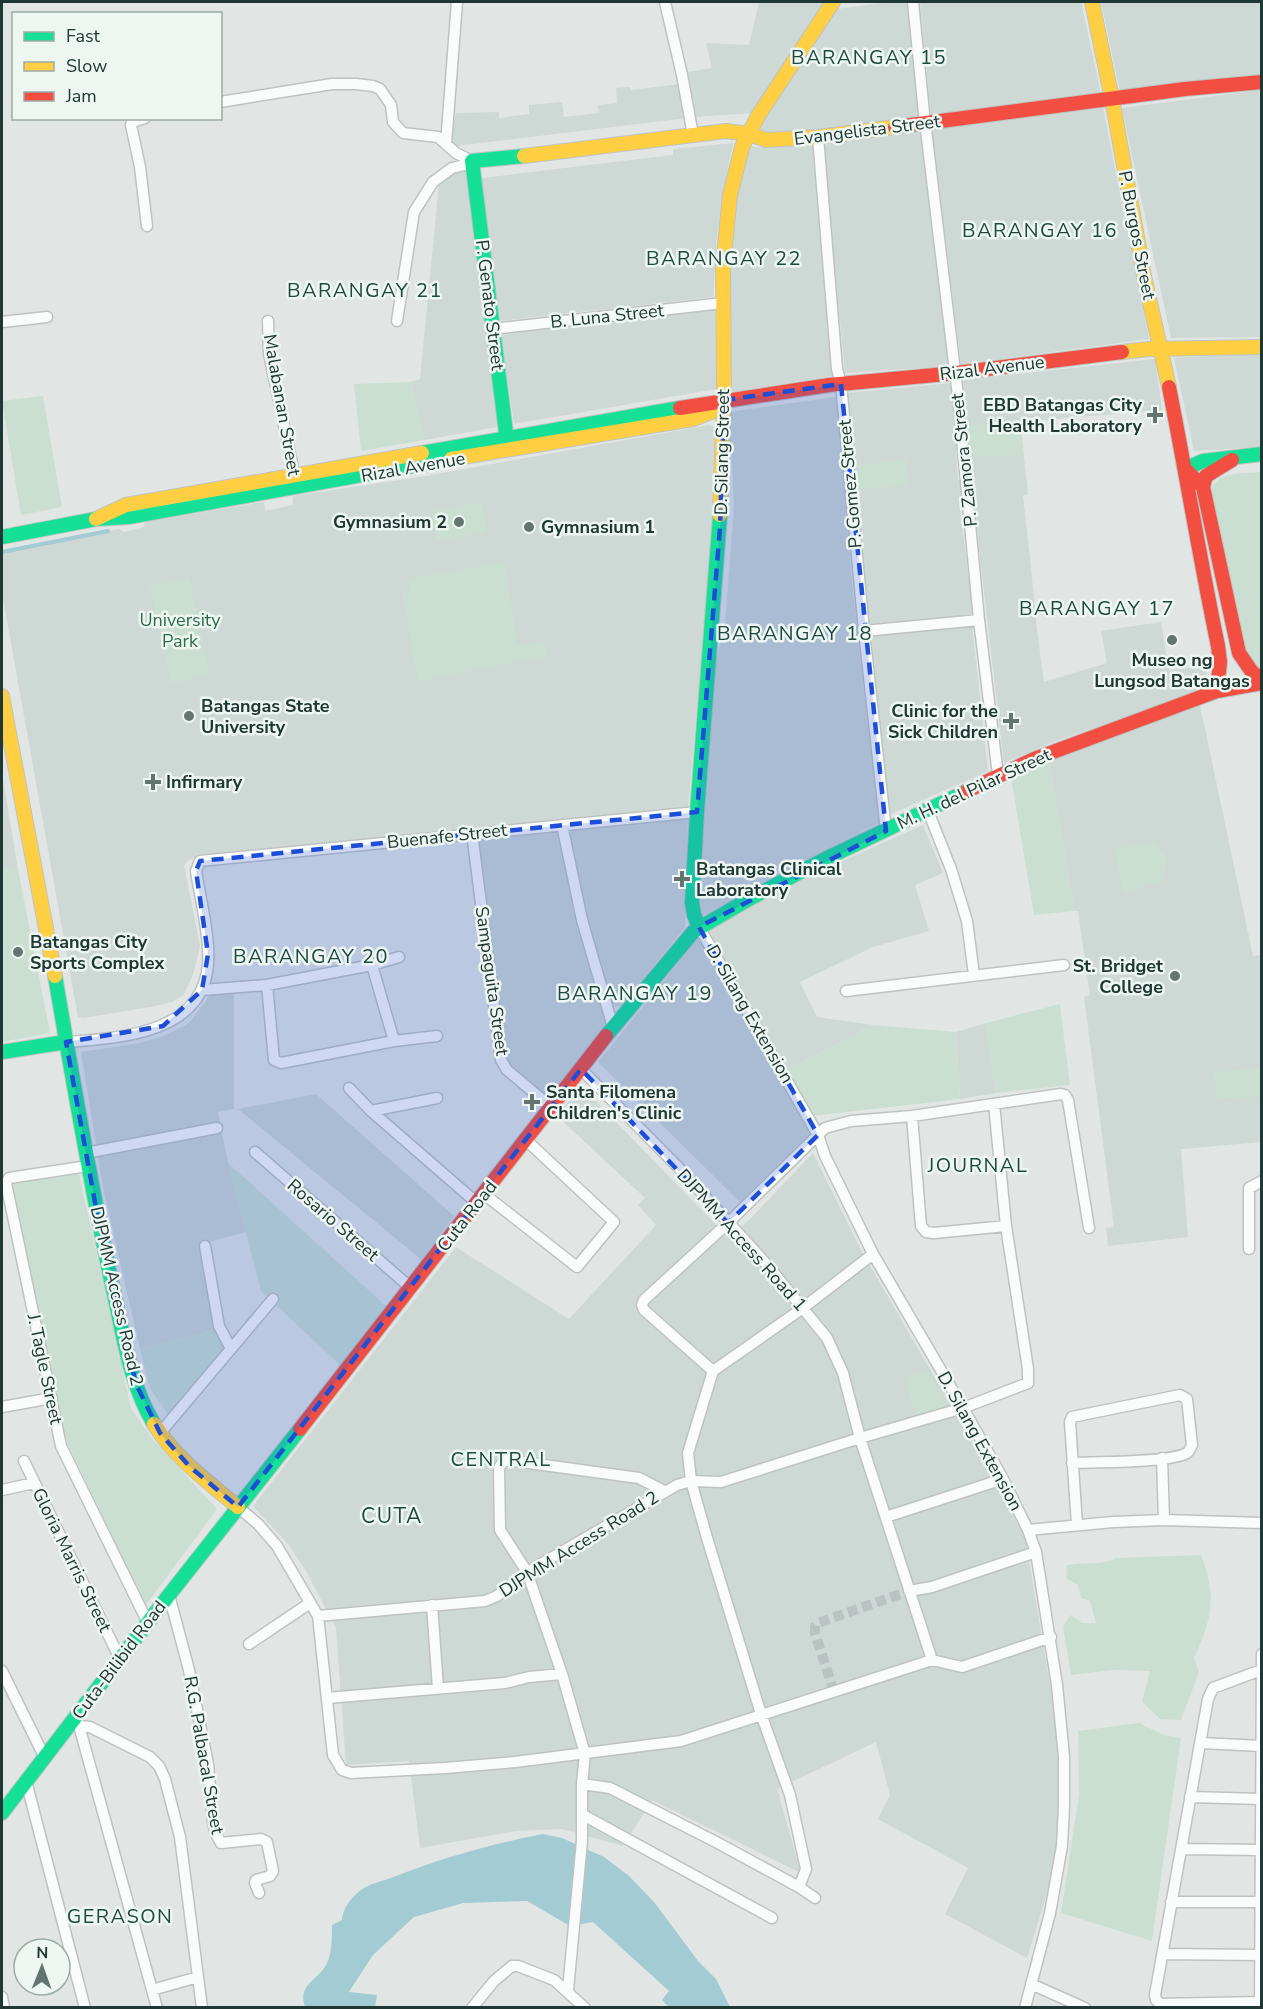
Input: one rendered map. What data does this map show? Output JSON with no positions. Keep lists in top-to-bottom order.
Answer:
{
  "streets": {
    "street": [
      "Evangelista Street",
      "P. Burgos Street",
      "P. Genato Street",
      "B. Luna Street",
      "Rizal Avenue",
      "Malabanan Street",
      "D. Silang Street",
      "P. Zamora Street",
      "P. Gomez Street",
      "M. H. del Pilar Street",
      "Buenafe Street",
      "Sampaguita Street",
      "D. Silang Extension",
      "Cuta Road",
      "Rosario Street",
      "DJPMM Access Road 1",
      "DJPMM Access Road 2",
      "J. Tagle Street",
      "Gloria Marris Street",
      "Cuta-Bilibid Road",
      "R.G. Palbacal Street"
    ]
  },
  "crossings": [
    ["Evangelista Street", "P. Burgos Street"],
    ["Evangelista Street", "P. Genato Street"],
    ["Evangelista Street", "D. Silang Street"],
    ["Evangelista Street", "P. Zamora Street"],
    ["Evangelista Street", "P. Gomez Street"],
    ["P. Burgos Street", "Rizal Avenue"],
    ["P. Burgos Street", "M. H. del Pilar Street"],
    ["P. Genato Street", "B. Luna Street"],
    ["P. Genato Street", "Rizal Avenue"],
    ["B. Luna Street", "D. Silang Street"],
    ["Rizal Avenue", "Malabanan Street"],
    ["Rizal Avenue", "D. Silang Street"],
    ["Rizal Avenue", "P. Zamora Street"],
    ["Rizal Avenue", "P. Gomez Street"],
    ["D. Silang Street", "M. H. del Pilar Street"],
    ["D. Silang Street", "Buenafe Street"],
    ["D. Silang Street", "D. Silang Extension"],
    ["D. Silang Street", "Cuta Road"],
    ["P. Zamora Street", "M. H. del Pilar Street"],
    ["P. Gomez Street", "M. H. del Pilar Street"],
    ["M. H. del Pilar Street", "D. Silang Extension"],
    ["M. H. del Pilar Street", "Cuta Road"],
    ["Buenafe Street", "Sampaguita Street"],
    ["Sampaguita Street", "Cuta Road"],
    ["D. Silang Extension", "Cuta Road"],
    ["D. Silang Extension", "DJPMM Access Road 2"],
    ["Cuta Road", "Rosario Street"],
    ["Cuta Road", "DJPMM Access Road 1"],
    ["Cuta Road", "DJPMM Access Road 2"],
    ["Cuta Road", "Cuta-Bilibid Road"],
    ["DJPMM Access Road 1", "DJPMM Access Road 2"],
    ["DJPMM Access Road 2", "J. Tagle Street"],
    ["DJPMM Access Road 2", "Cuta-Bilibid Road"],
    ["J. Tagle Street", "Cuta-Bilibid Road"],
    ["Gloria Marris Street", "Cuta-Bilibid Road"],
    ["Cuta-Bilibid Road", "R.G. Palbacal Street"]
  ],
  "districts": [
    "BARANGAY 15",
    "BARANGAY 16",
    "BARANGAY 22",
    "BARANGAY 21",
    "BARANGAY 17",
    "BARANGAY 18",
    "BARANGAY 20",
    "BARANGAY 19",
    "JOURNAL",
    "CENTRAL",
    "CUTA",
    "GERASON"
  ],
  "parks": ["University Park"],
  "places": {
    "health": [
      "EBD Batangas City Health Laboratory",
      "Clinic for the Sick Children",
      "Infirmary",
      "Batangas Clinical Laboratory",
      "Santa Filomena Children's Clinic"
    ],
    "other": [
      "Gymnasium 2",
      "Gymnasium 1",
      "Museo ng Lungsod Batangas",
      "Batangas State University",
      "Batangas City Sports Complex",
      "St. Bridget College"
    ]
  },
  "legend": ["Fast", "Slow", "Jam"],
  "north": "top"
}
